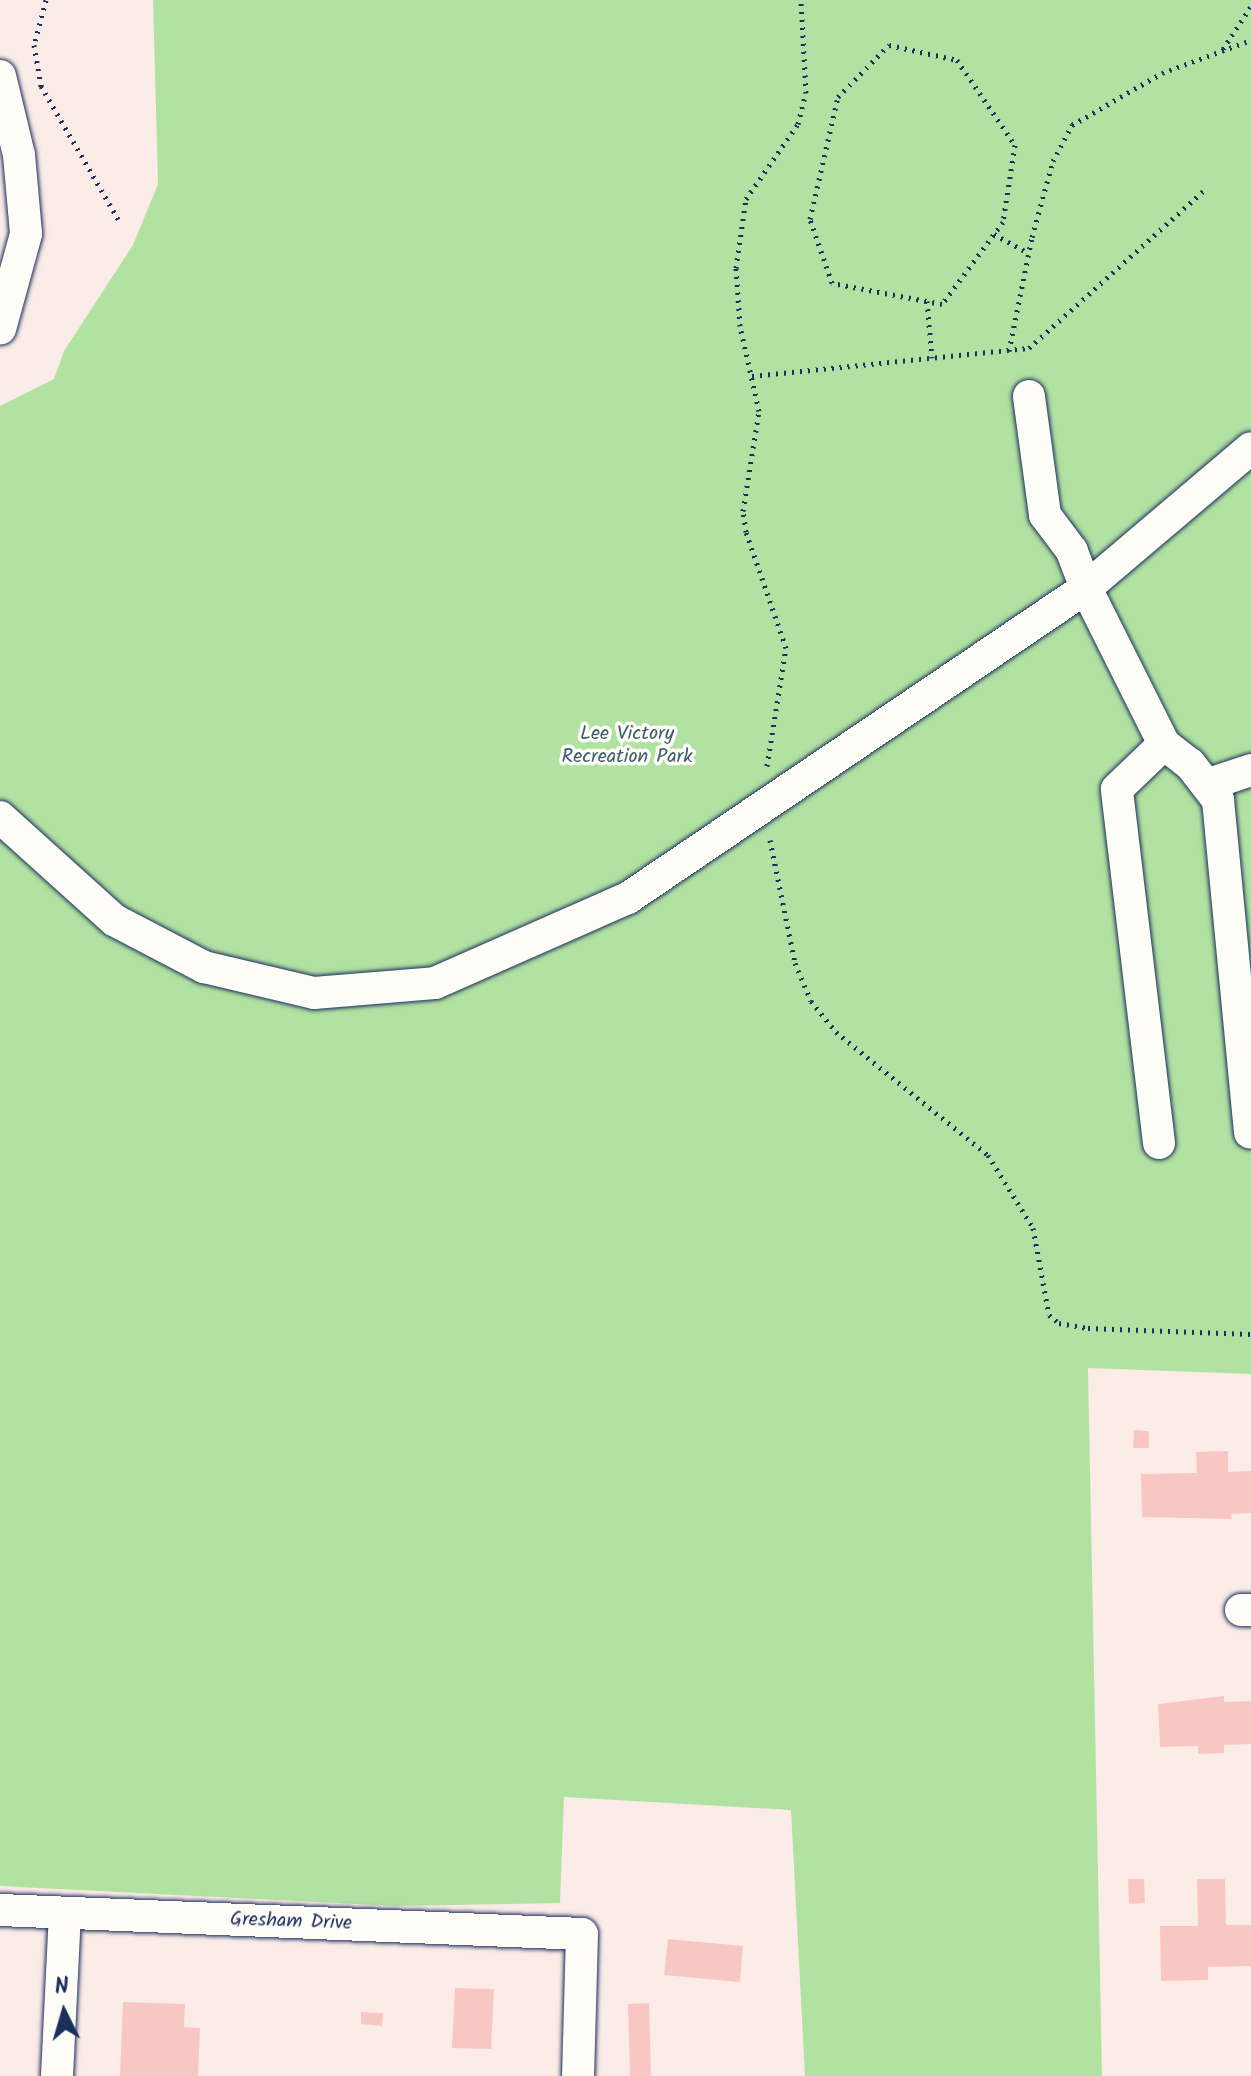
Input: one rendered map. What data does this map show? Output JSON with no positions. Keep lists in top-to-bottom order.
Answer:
{
  "streets": {
    "street": ["Gresham Drive"]
  },
  "parks": ["Lee Victory Recreation Park"],
  "north": "top"
}
